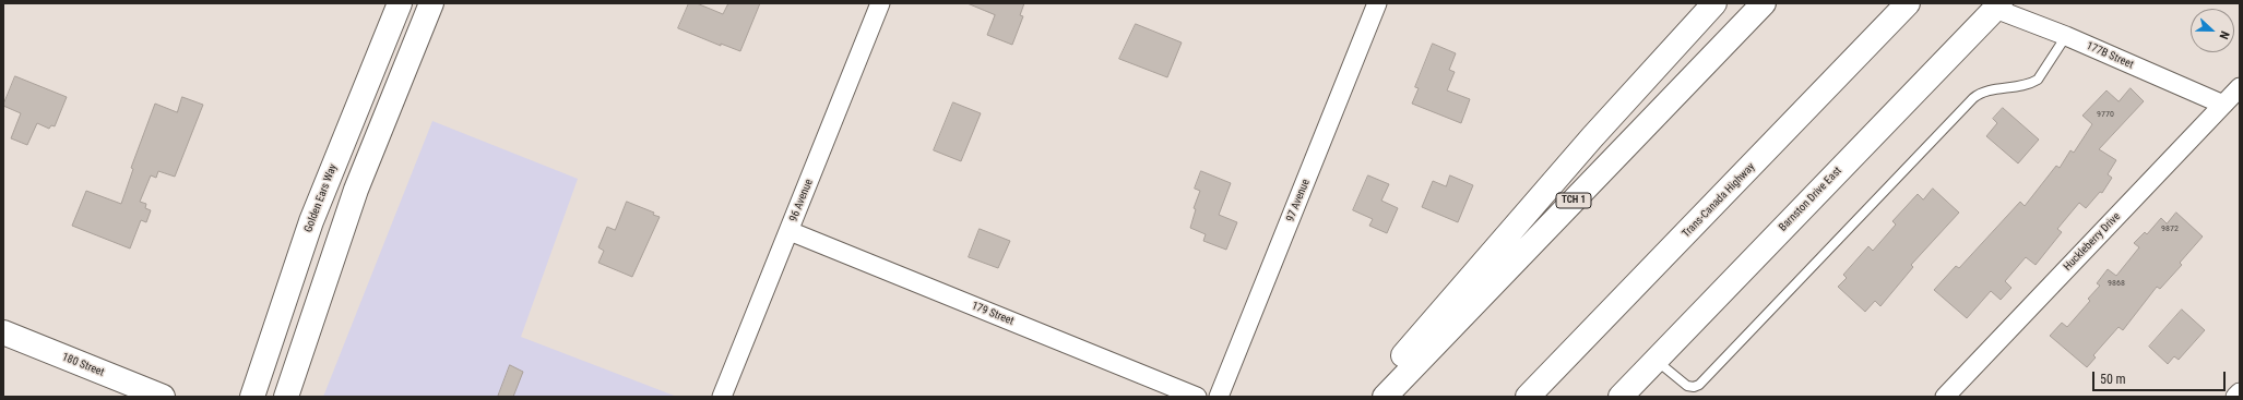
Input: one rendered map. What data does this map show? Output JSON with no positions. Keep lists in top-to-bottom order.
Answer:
{
  "streets": {
    "main road": [
      "Golden Ears Way",
      "Barnston Drive East",
      "TCH 1",
      "Trans-Canada Highway",
      "180 Street"
    ],
    "street": [
      "177B Street",
      "96 Avenue",
      "97 Avenue",
      "Huckleberry Drive",
      "179 Street"
    ]
  },
  "crossings": [
    ["177B Street", "Barnston Drive East"],
    ["177B Street", "Huckleberry Drive"],
    ["96 Avenue", "179 Street"]
  ],
  "house_numbers": ["9770", "9872", "9868"],
  "scale_bar": "50 m",
  "north": "right"
}
